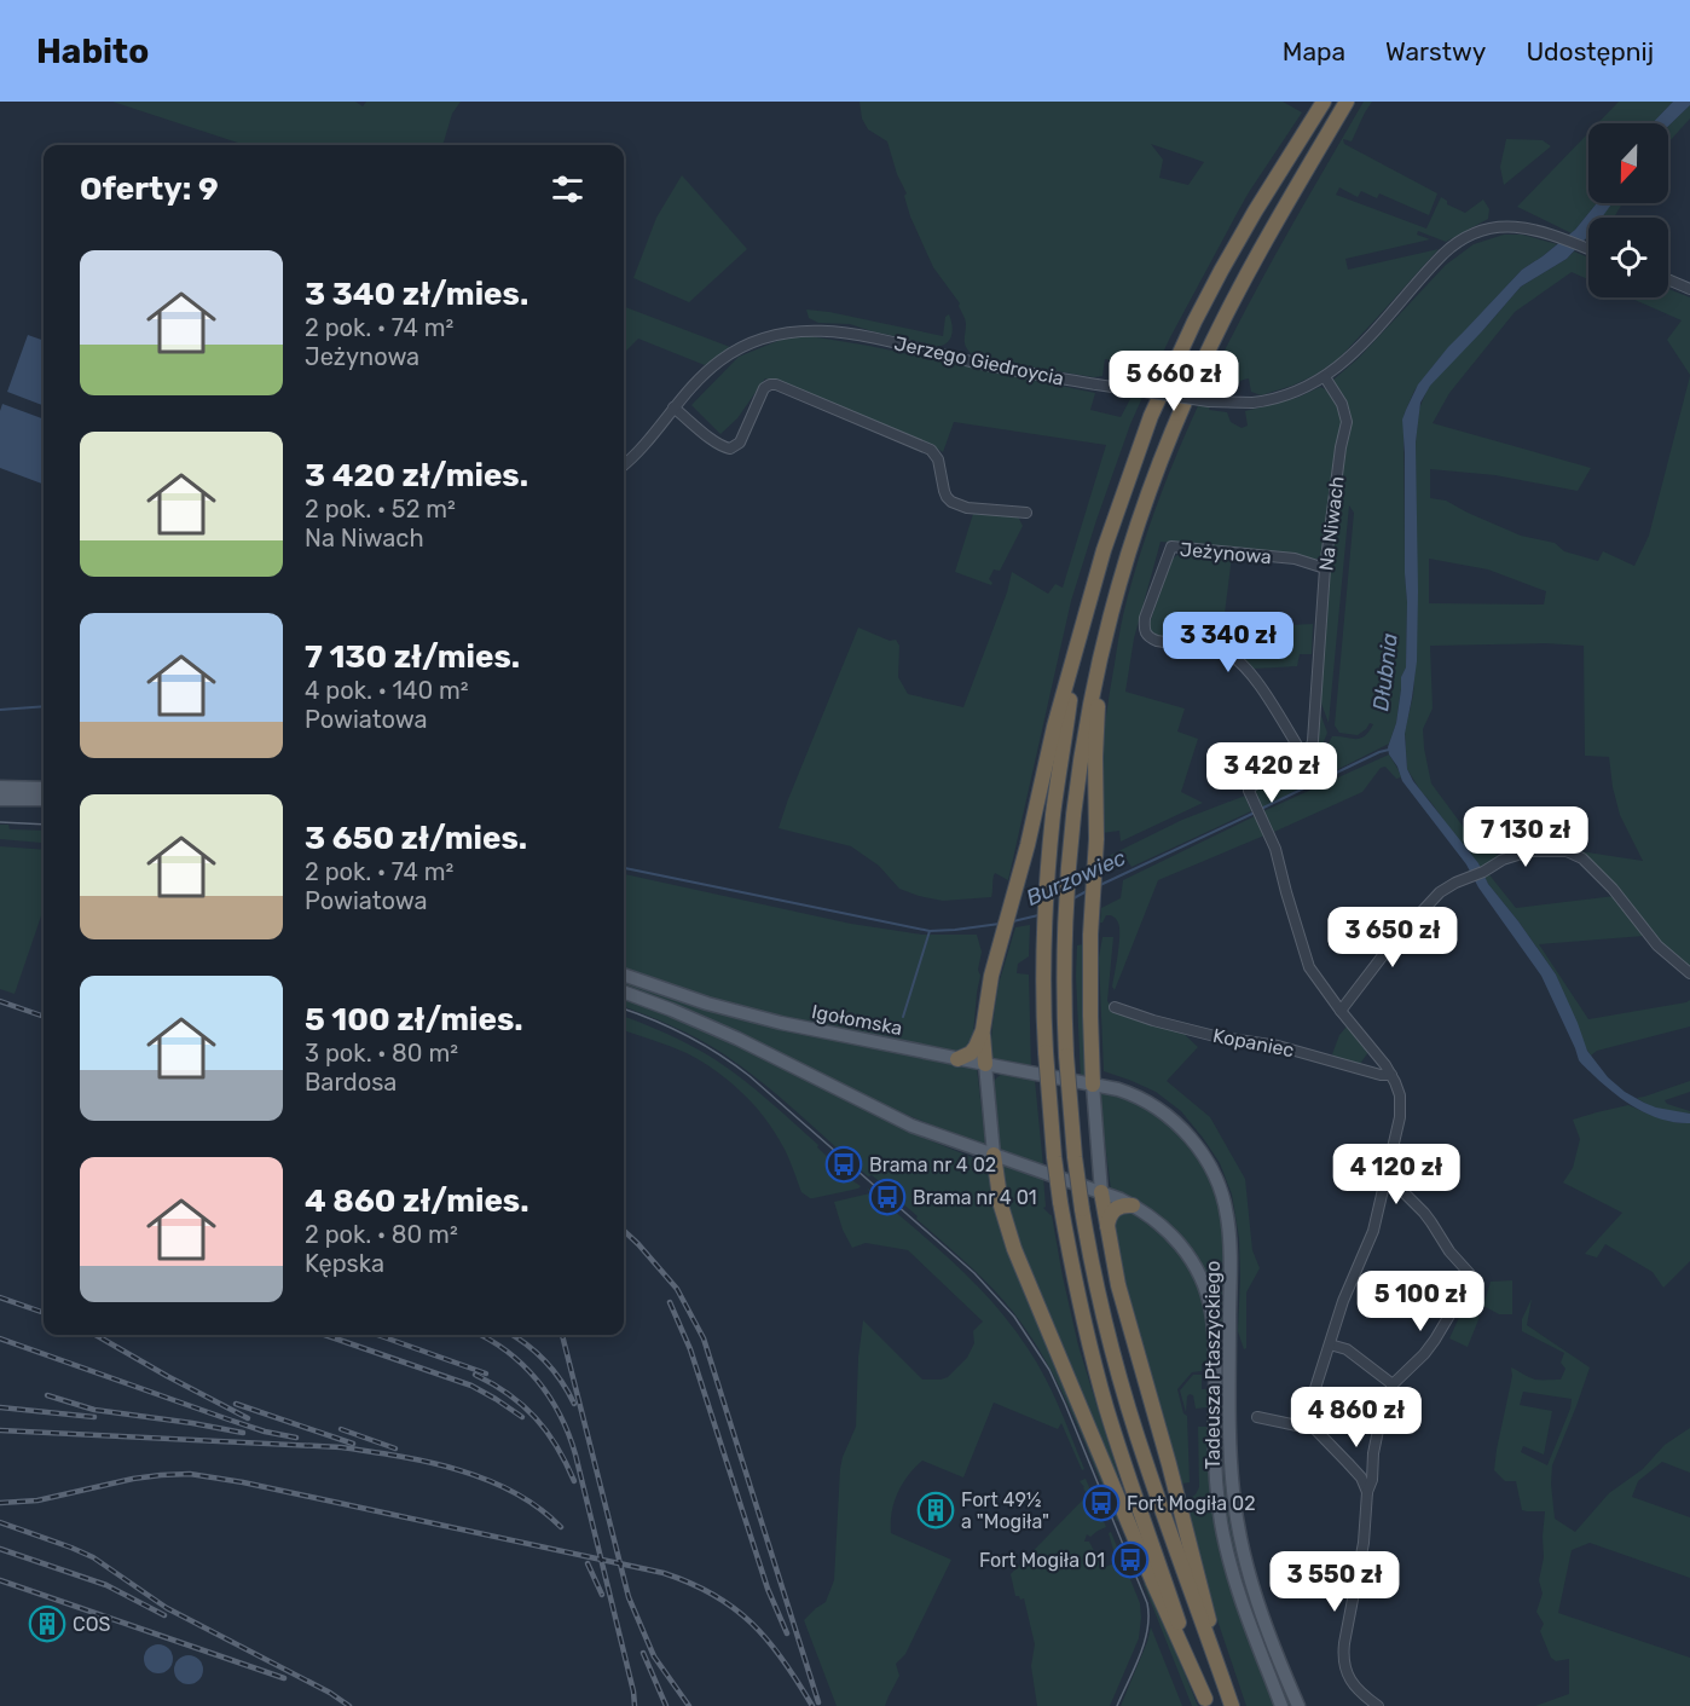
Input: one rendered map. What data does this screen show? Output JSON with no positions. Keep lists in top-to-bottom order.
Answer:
{
  "streets": {
    "main road": ["Igołomska", "Tadeusza Ptaszyckiego"],
    "street": [
      "Jerzego Giedroycia",
      "Na Niwach",
      "Jeżynowa",
      "Kopaniec"
    ]
  },
  "crossings": [
    ["Jerzego Giedroycia", "Na Niwach"],
    ["Na Niwach", "Jeżynowa"],
    ["Igołomska", "Tadeusza Ptaszyckiego"]
  ],
  "water": ["Dłubnia", "Burzowiec"],
  "places": {
    "bus stop": [
      "Brama nr 4 02",
      "Brama nr 4 01",
      "Fort Mogiła 02",
      "Fort Mogiła 01"
    ],
    "building": ["Fort 49½ a \"Mogiła\"", "COS"]
  },
  "north": "bottom",
  "page": {
    "header": "Habito",
    "nav": ["Mapa", "Warstwy", "Udostępnij"],
    "heading": "Oferty: 9",
    "list": [
      {
        "name": "3 340 zł/mies.",
        "note": "2 pok. · 74 m² · Jeżynowa"
      },
      {
        "name": "3 420 zł/mies.",
        "note": "2 pok. · 52 m² · Na Niwach"
      },
      {
        "name": "7 130 zł/mies.",
        "note": "4 pok. · 140 m² · Powiatowa"
      },
      {
        "name": "3 650 zł/mies.",
        "note": "2 pok. · 74 m² · Powiatowa"
      },
      {
        "name": "5 100 zł/mies.",
        "note": "3 pok. · 80 m² · Bardosa"
      },
      {
        "name": "4 860 zł/mies.",
        "note": "2 pok. · 80 m² · Kępska"
      }
    ],
    "price": [
      "5 660 zł",
      "3 340 zł",
      "3 420 zł",
      "7 130 zł",
      "3 650 zł",
      "4 120 zł",
      "5 100 zł",
      "4 860 zł",
      "3 550 zł"
    ]
  }
}
